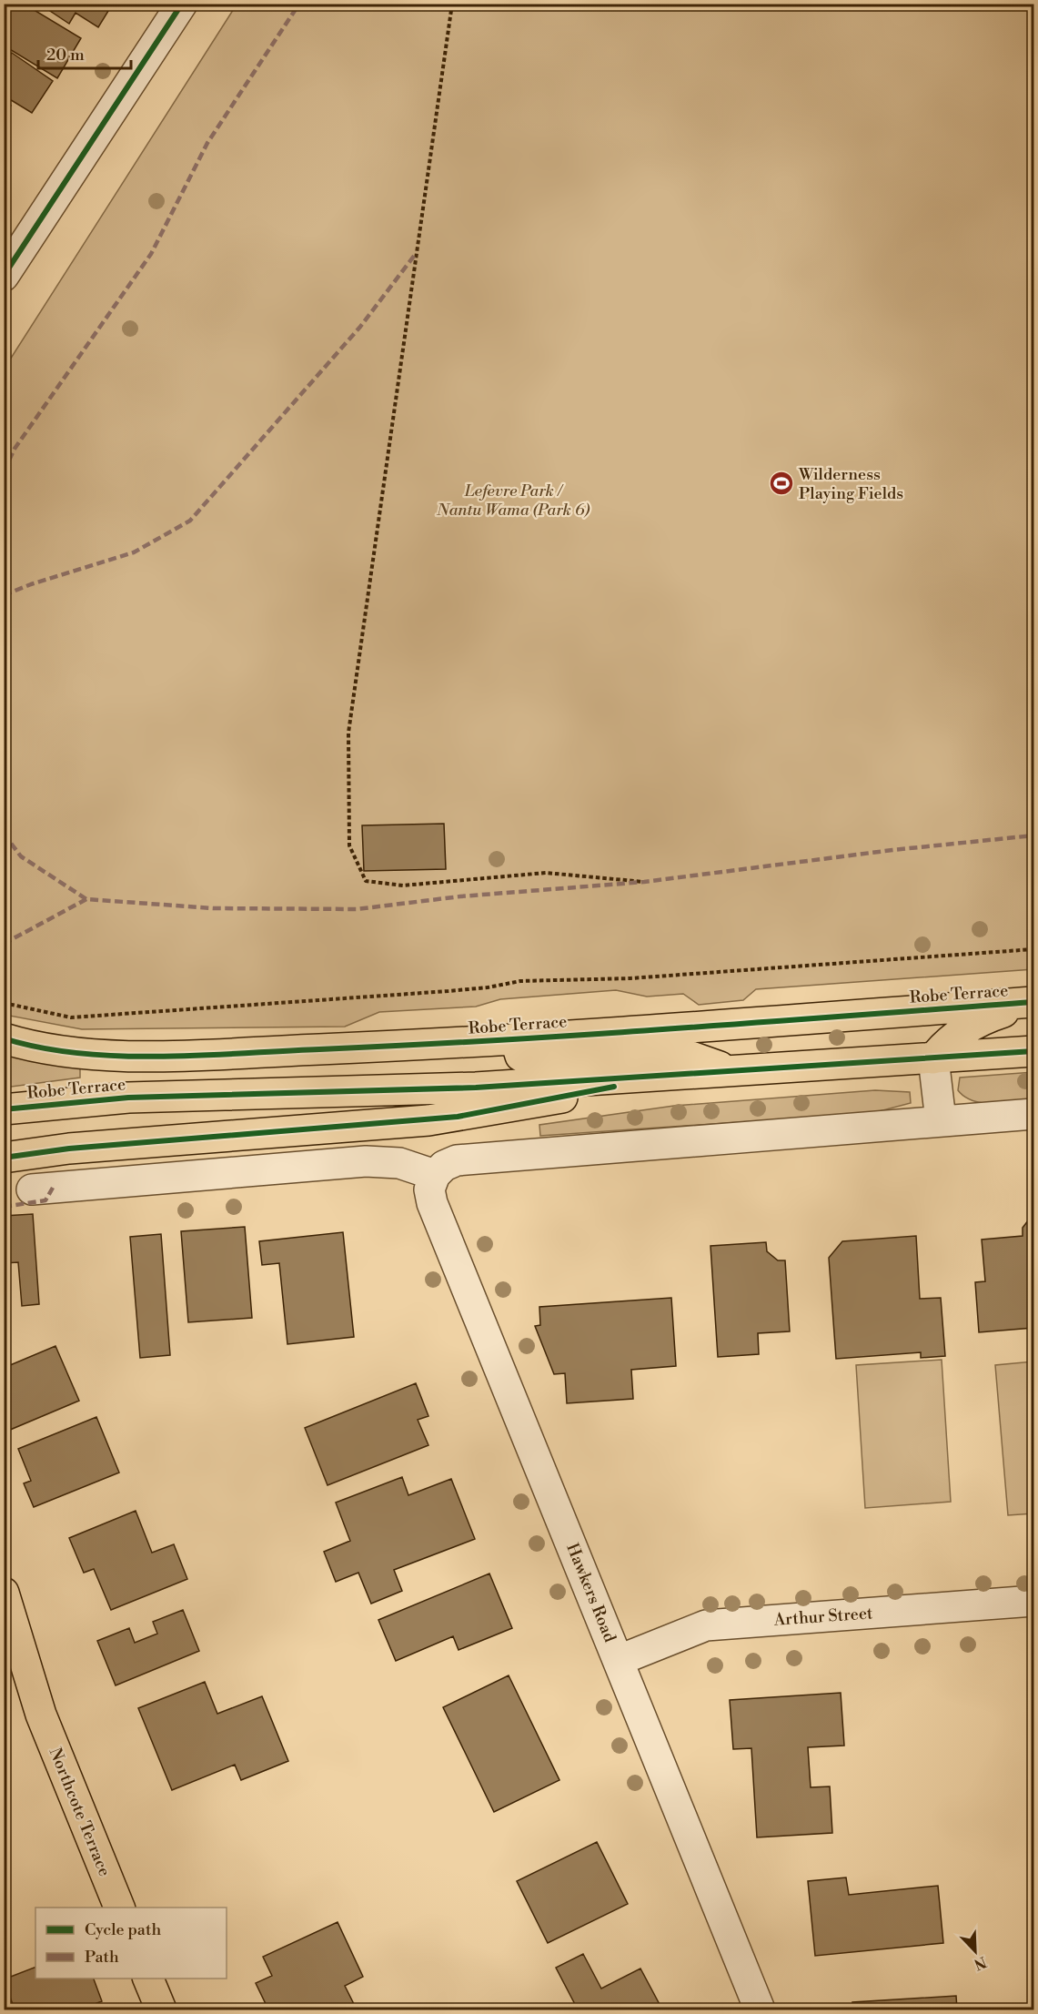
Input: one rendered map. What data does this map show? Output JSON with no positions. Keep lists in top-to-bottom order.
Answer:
{
  "streets": {
    "highway": ["Robe Terrace", "Northcote Terrace"],
    "street": ["Hawkers Road", "Arthur Street"]
  },
  "crossings": [
    ["Hawkers Road", "Arthur Street"]
  ],
  "parks": ["Lefevre Park / Nantu Wama (Park 6)"],
  "places": {
    "sports": ["Wilderness Playing Fields"]
  },
  "legend": ["Cycle path", "Path"],
  "scale_bar": "20 m",
  "north": "bottom right"
}
